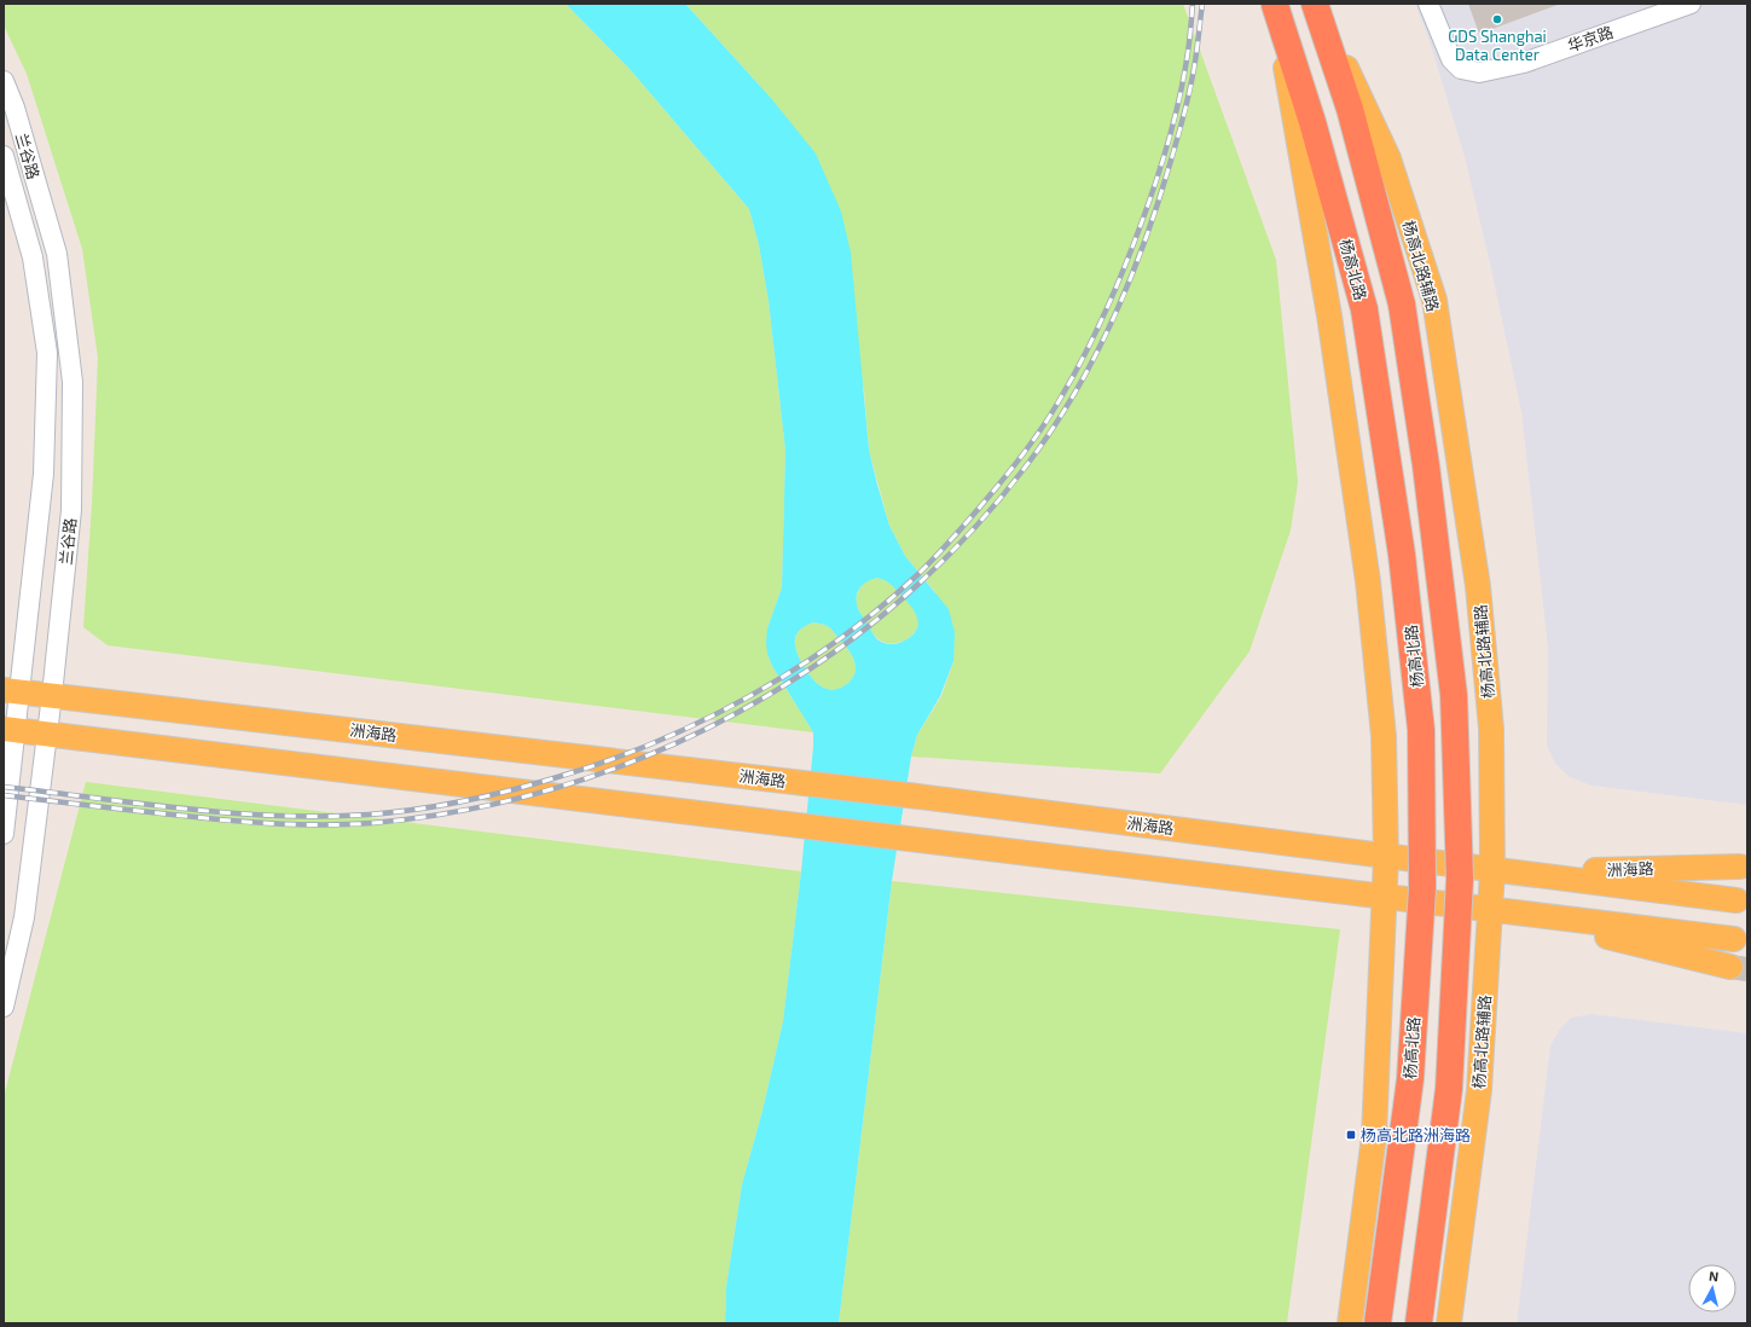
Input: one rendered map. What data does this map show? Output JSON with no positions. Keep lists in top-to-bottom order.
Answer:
{
  "streets": {
    "highway": ["杨高北路"],
    "main road": ["杨高北路辅路", "洲海路"],
    "street": ["华京路", "兰谷路"]
  },
  "crossings": [
    ["兰谷路", "洲海路"],
    ["杨高北路辅路", "洲海路"]
  ],
  "places": {
    "other": ["GDS Shanghai Data Center"],
    "transit": ["杨高北路洲海路"]
  },
  "north": "top"
}
